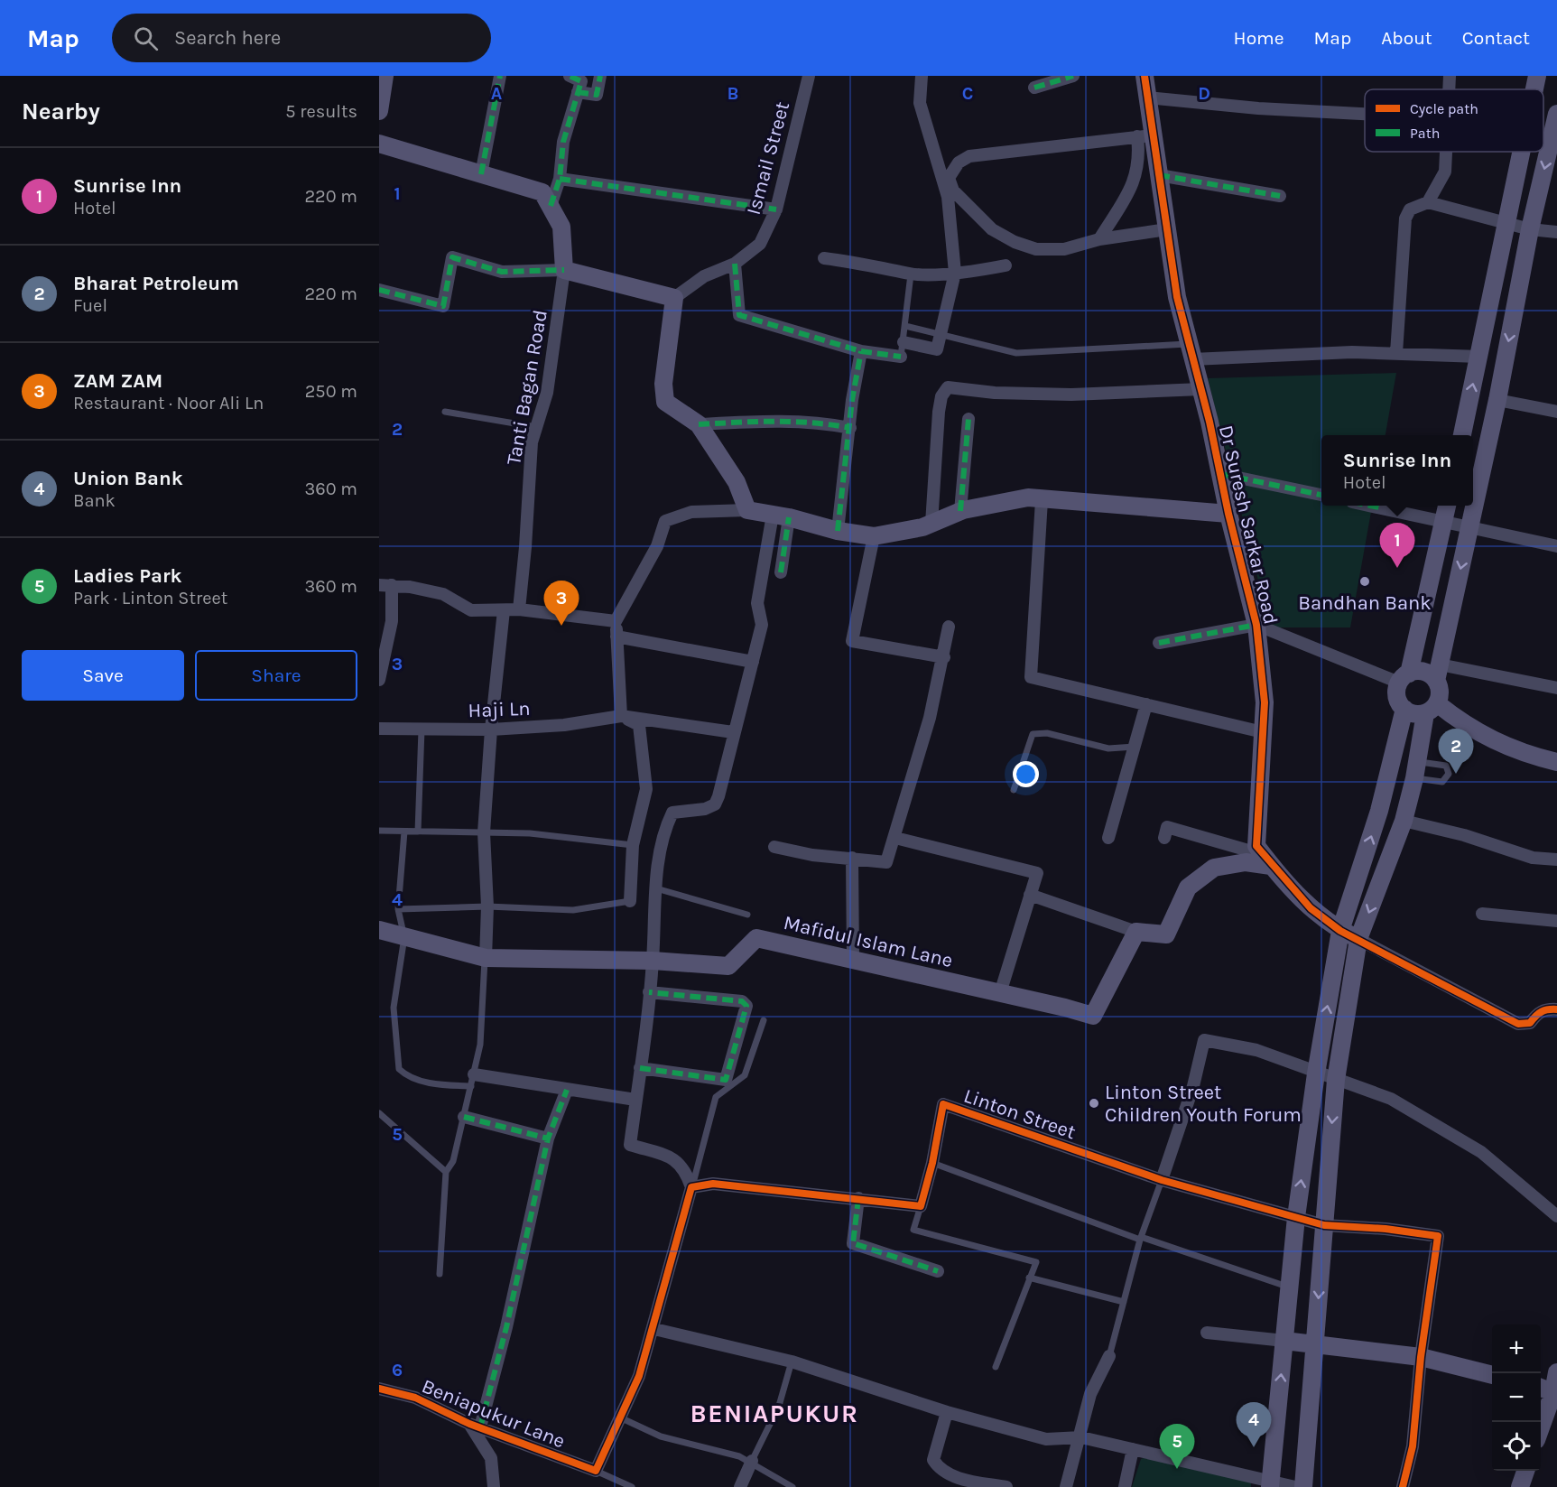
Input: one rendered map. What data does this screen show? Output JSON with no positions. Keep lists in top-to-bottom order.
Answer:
{
  "streets": {
    "street": [
      "Ismail Street",
      "Tanti Bagan Road",
      "Dr Suresh Sarkar Road",
      "Haji Ln",
      "Mafidul Islam Lane",
      "Linton Street",
      "Beniapukur Lane"
    ]
  },
  "districts": ["BENIAPUKUR"],
  "places": ["Bandhan Bank", "Linton Street Children Youth Forum"],
  "legend": ["Cycle path", "Path"],
  "page": {
    "header": "Map",
    "search": "Search here",
    "nav": [
      "Home",
      "Map",
      "About",
      "Contact"
    ],
    "heading": ["Nearby", "5 results"],
    "list": [
      {
        "mark": "1",
        "name": "Sunrise Inn",
        "note": "Hotel",
        "value": "220 m"
      },
      {
        "mark": "2",
        "name": "Bharat Petroleum",
        "note": "Fuel",
        "value": "220 m"
      },
      {
        "mark": "3",
        "name": "ZAM ZAM",
        "note": "Restaurant · Noor Ali Ln",
        "value": "250 m"
      },
      {
        "mark": "4",
        "name": "Union Bank",
        "note": "Bank",
        "value": "360 m"
      },
      {
        "mark": "5",
        "name": "Ladies Park",
        "note": "Park · Linton Street",
        "value": "360 m"
      }
    ],
    "popup": ["Sunrise Inn", "Hotel"],
    "pins": [
      "1",
      "3",
      "2",
      "4",
      "5"
    ],
    "buttons": ["Save", "Share"],
    "map_buttons": ["+", "−"]
  },
  "grid": {
    "columns": [
      "A",
      "B",
      "C",
      "D"
    ],
    "rows": [
      "1",
      "2",
      "3",
      "4",
      "5",
      "6"
    ]
  }
}
